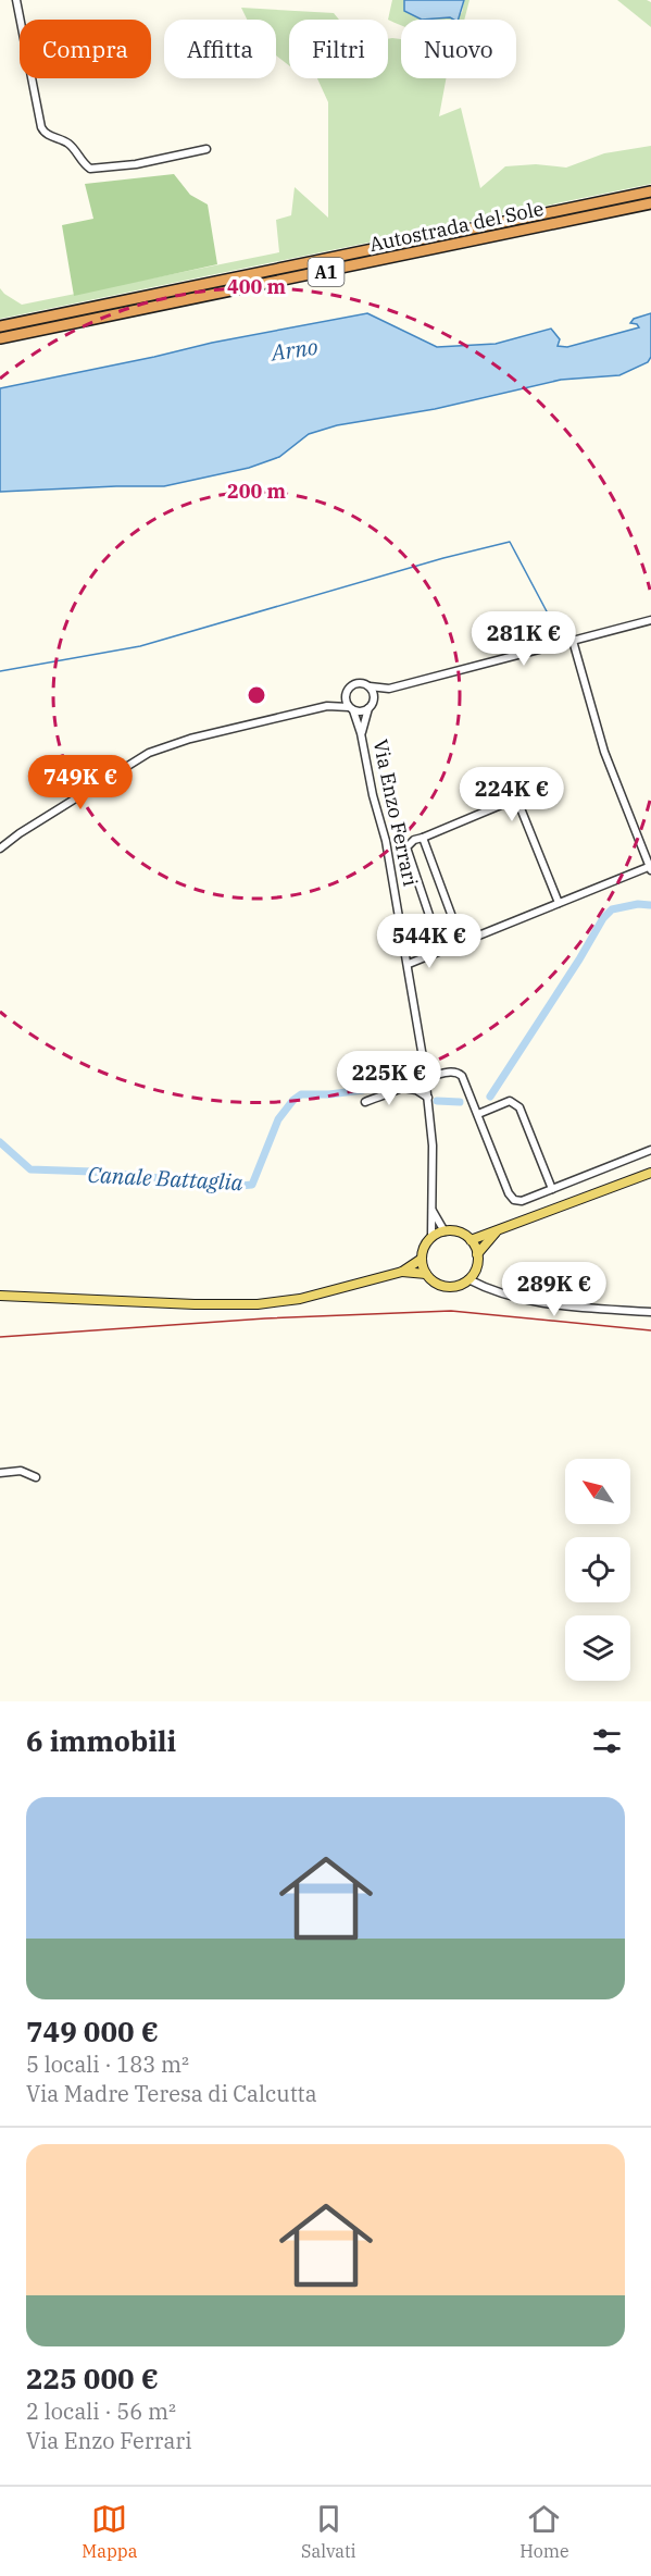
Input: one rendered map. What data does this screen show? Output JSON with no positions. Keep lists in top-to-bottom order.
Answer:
{
  "streets": {
    "highway": ["Autostrada del Sole", "A1"],
    "street": ["Via Enzo Ferrari"]
  },
  "water": ["Arno", "Canale Battaglia"],
  "north": "top left",
  "page": {
    "chip": [
      "Compra",
      "Affitta",
      "Filtri",
      "Nuovo"
    ],
    "price": [
      "281K €",
      "749K €",
      "224K €",
      "544K €",
      "225K €",
      "289K €"
    ],
    "heading": "6 immobili",
    "list": [
      {
        "name": "749 000 €",
        "note": "5 locali · 183 m² · Via Madre Teresa di Calcutta"
      },
      {
        "name": "225 000 €",
        "note": "2 locali · 56 m² · Via Enzo Ferrari"
      }
    ],
    "tabs": ["Mappa", "Salvati", "Home"]
  },
  "rings": ["400 m", "200 m"]
}
